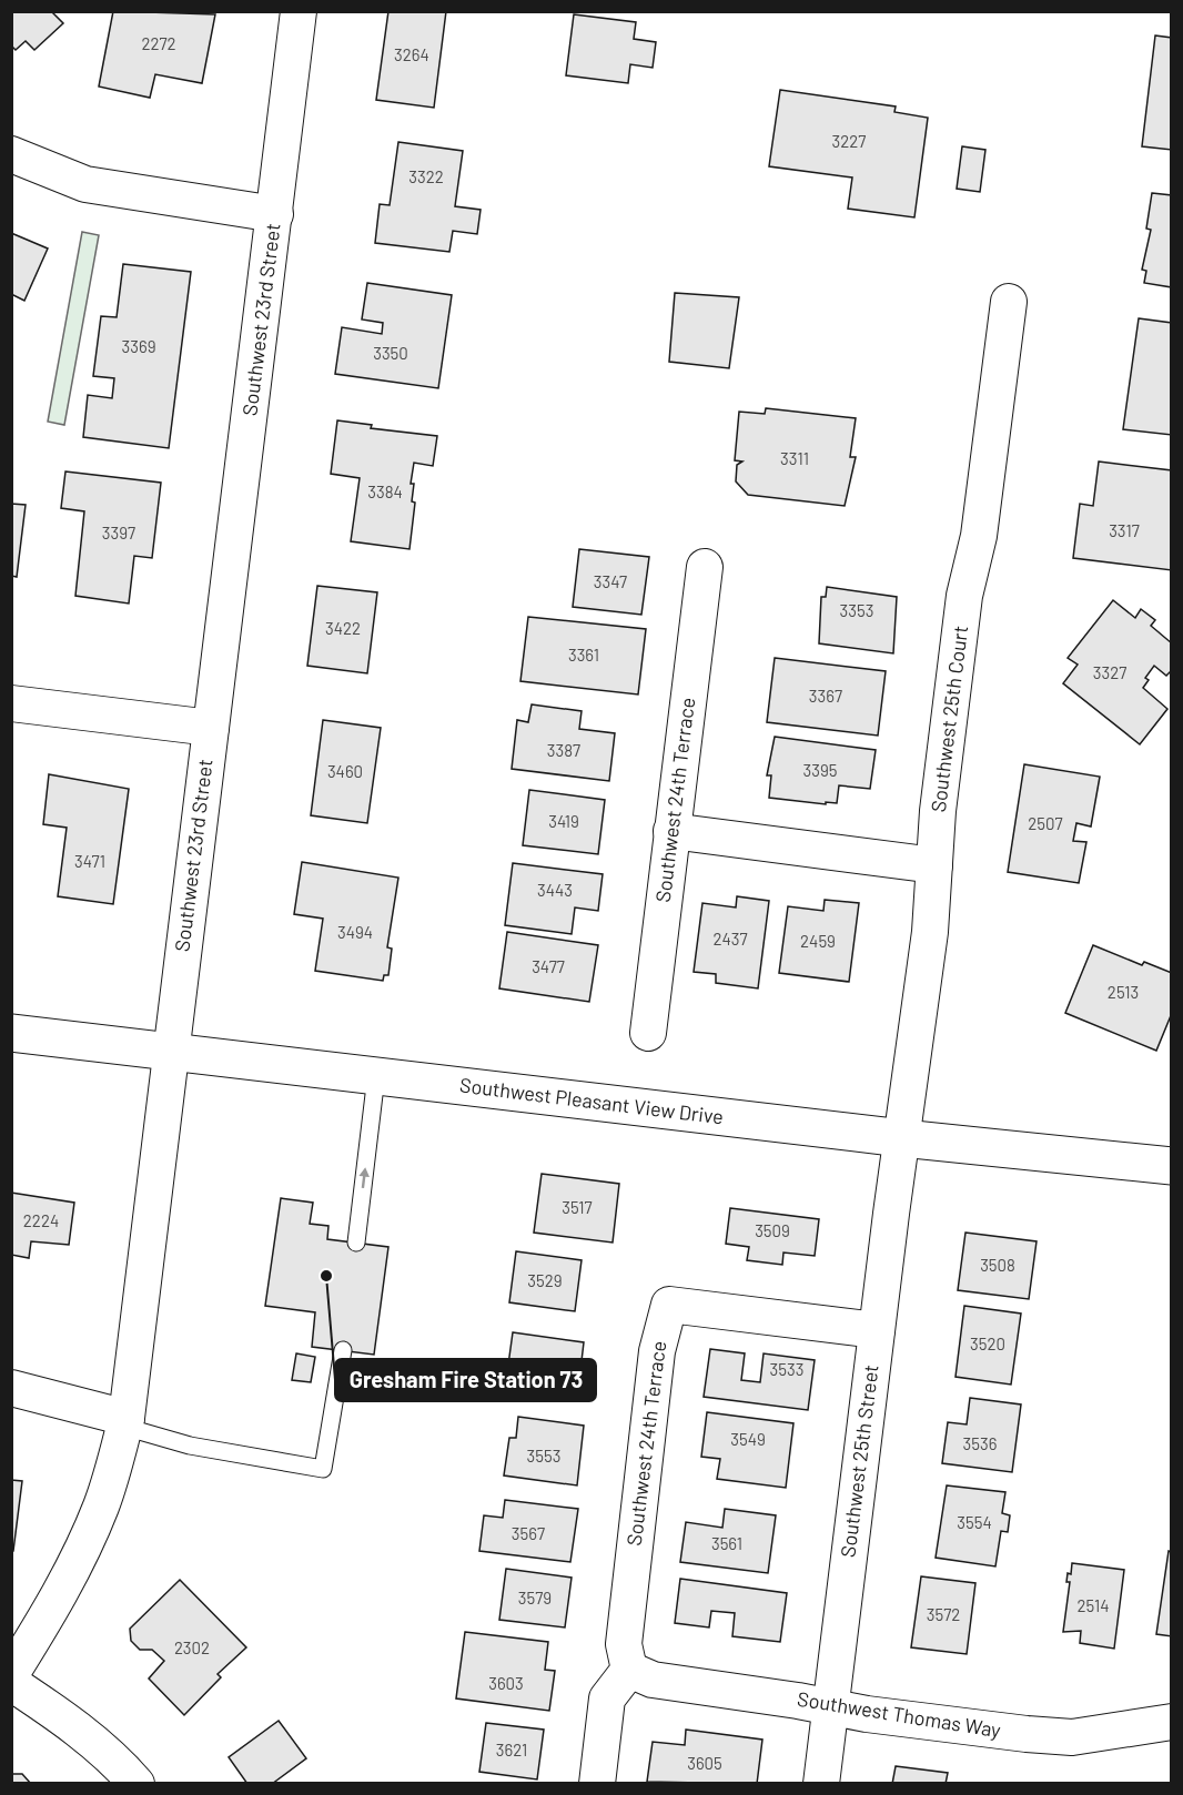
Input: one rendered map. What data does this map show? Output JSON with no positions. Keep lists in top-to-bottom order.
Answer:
{
  "streets": {
    "main road": ["Southwest Pleasant View Drive"],
    "street": [
      "Southwest 23rd Street",
      "Southwest 25th Court",
      "Southwest 24th Terrace",
      "Southwest 25th Street",
      "Southwest Thomas Way"
    ]
  },
  "crossings": [
    ["Southwest 23rd Street", "Southwest Pleasant View Drive"],
    ["Southwest 25th Court", "Southwest Pleasant View Drive"],
    ["Southwest 25th Court", "Southwest 25th Street"],
    ["Southwest 24th Terrace", "Southwest 25th Street"],
    ["Southwest 24th Terrace", "Southwest Thomas Way"],
    ["Southwest Pleasant View Drive", "Southwest 25th Street"],
    ["Southwest 25th Street", "Southwest Thomas Way"]
  ],
  "places": ["Gresham Fire Station 73"],
  "house_numbers": [
    "2272",
    "3264",
    "3227",
    "3322",
    "3369",
    "3350",
    "3311",
    "3384",
    "3317",
    "3397",
    "3347",
    "3353",
    "3422",
    "3361",
    "3327",
    "3367",
    "3387",
    "3395",
    "3460",
    "3419",
    "2507",
    "3471",
    "3443",
    "3494",
    "2437",
    "2459",
    "3477",
    "2513",
    "3517",
    "2224",
    "3509",
    "3508",
    "3529",
    "3520",
    "3533",
    "3549",
    "3536",
    "3553",
    "3554",
    "3567",
    "3561",
    "3579",
    "2514",
    "3572",
    "2302",
    "3603",
    "3621",
    "3605"
  ]
}
